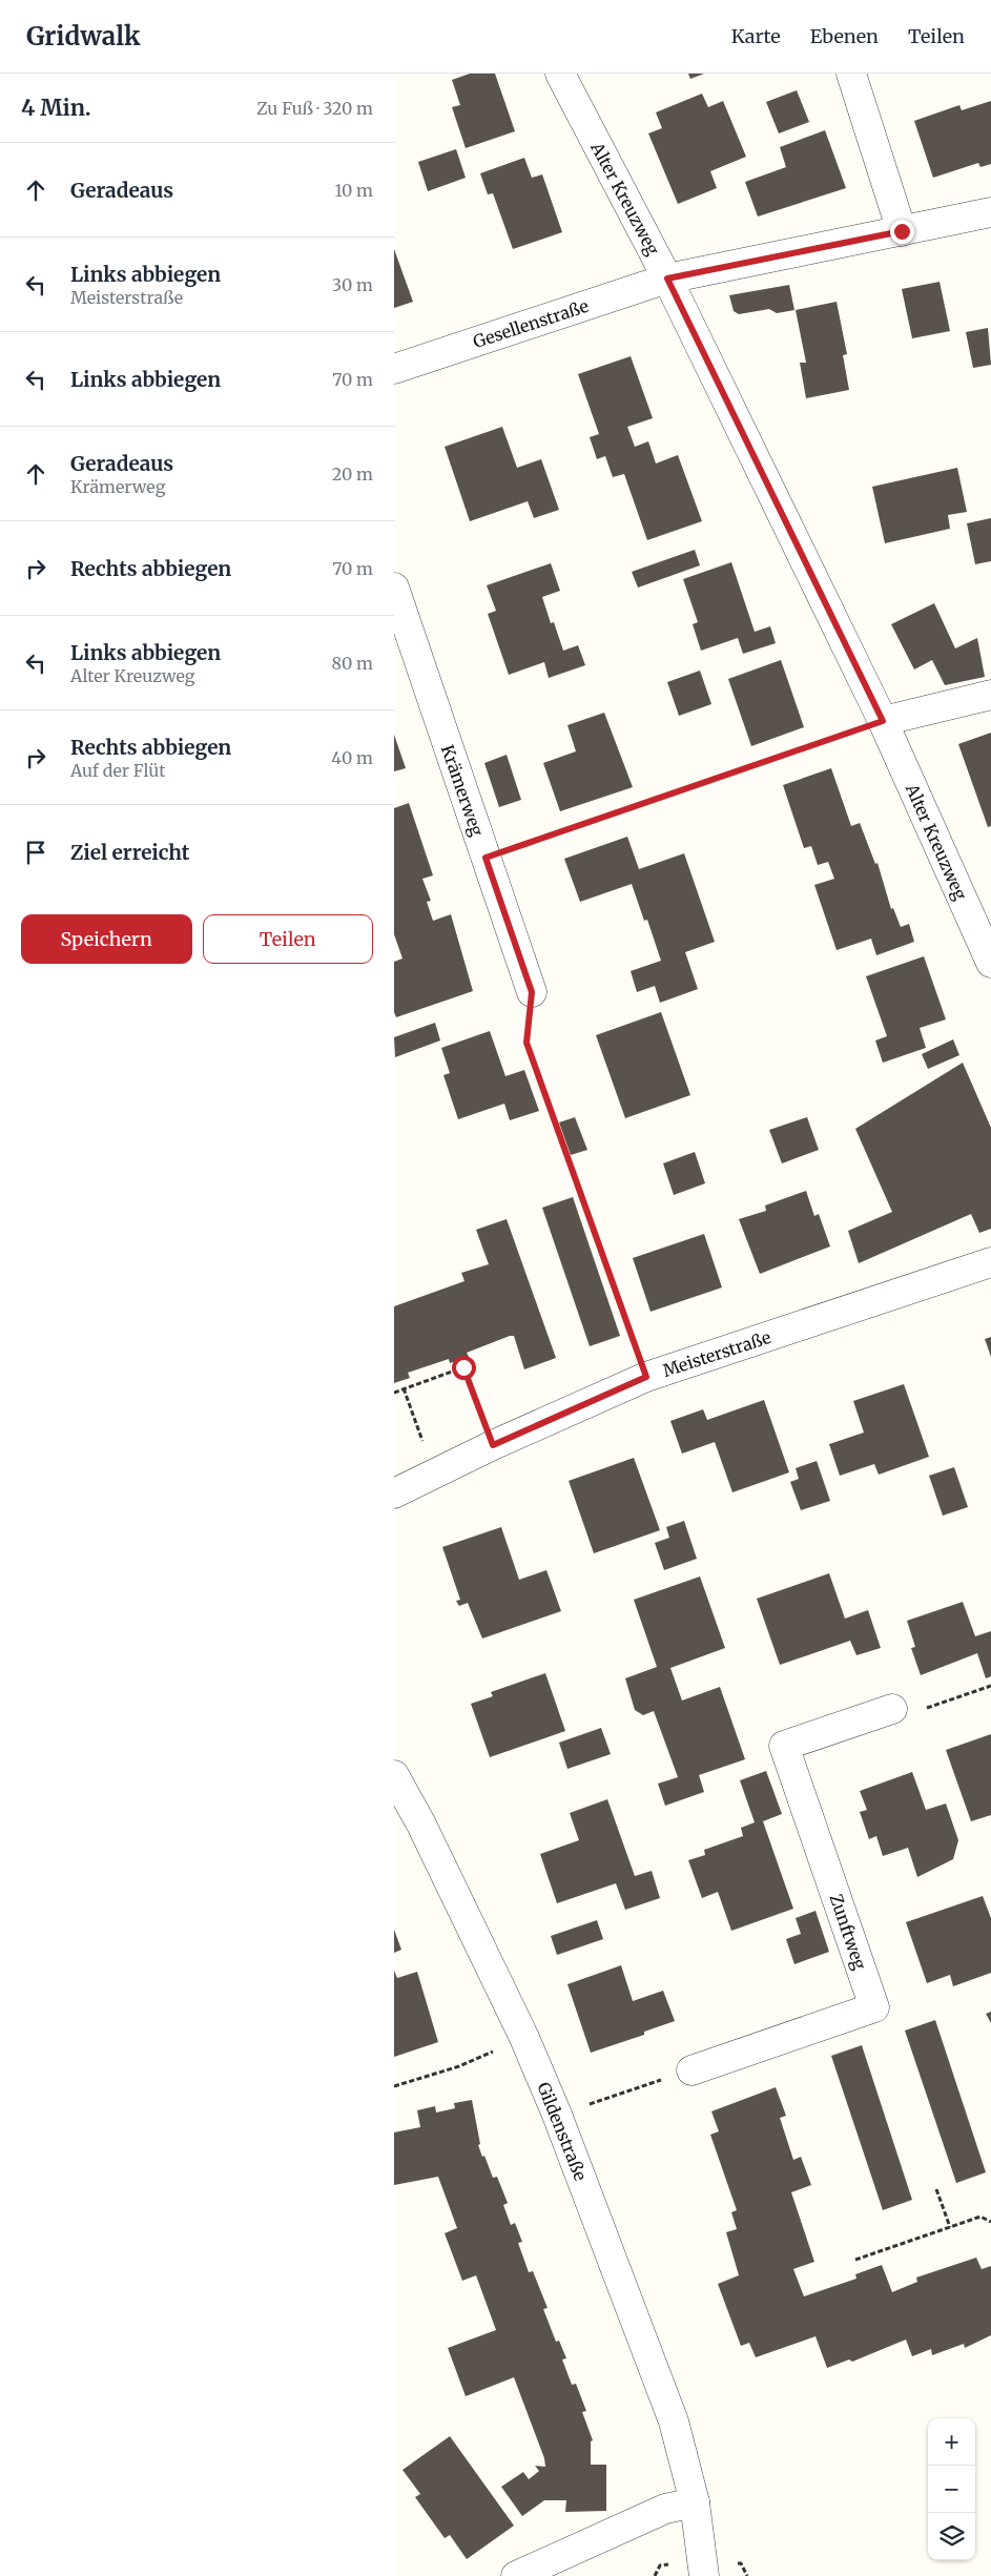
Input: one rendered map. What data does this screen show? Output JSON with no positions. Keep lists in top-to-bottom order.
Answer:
{
  "streets": {
    "street": [
      "Alter Kreuzweg",
      "Gesellenstraße",
      "Krämerweg",
      "Meisterstraße",
      "Zunftweg",
      "Gildenstraße"
    ]
  },
  "crossings": [
    ["Alter Kreuzweg", "Gesellenstraße"]
  ],
  "page": {
    "header": "Gridwalk",
    "nav": ["Karte", "Ebenen", "Teilen"],
    "heading": ["4 Min.", "Zu Fuß · 320 m"],
    "list": [
      ["Geradeaus", "10 m"],
      ["Links abbiegen", "Meisterstraße", "30 m"],
      ["Links abbiegen", "70 m"],
      ["Geradeaus", "Krämerweg", "20 m"],
      ["Rechts abbiegen", "70 m"],
      ["Links abbiegen", "Alter Kreuzweg", "80 m"],
      ["Rechts abbiegen", "Auf der Flüt", "40 m"],
      "Ziel erreicht"
    ],
    "buttons": ["Speichern", "Teilen"],
    "map_buttons": ["+", "−"]
  }
}
